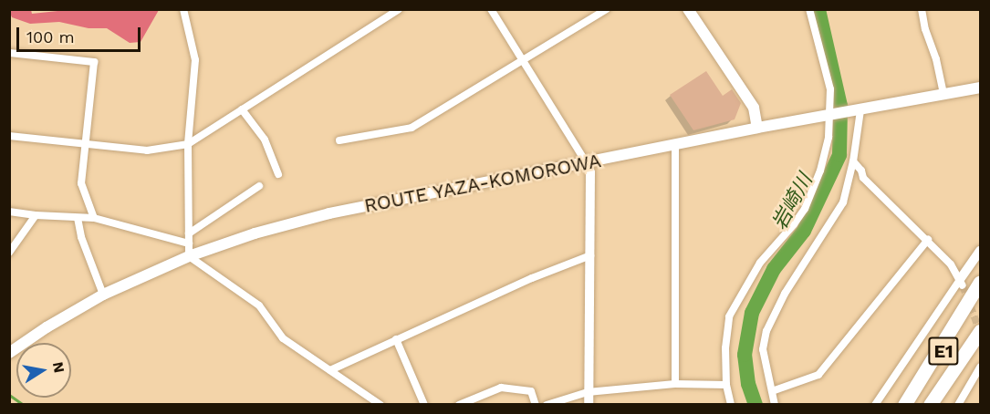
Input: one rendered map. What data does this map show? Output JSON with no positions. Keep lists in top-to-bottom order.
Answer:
{
  "streets": {
    "highway": ["E1"],
    "main road": ["ROUTE YAZA-KOMOROWA"]
  },
  "water": ["岩崎川"],
  "scale_bar": "100 m",
  "north": "right"
}
